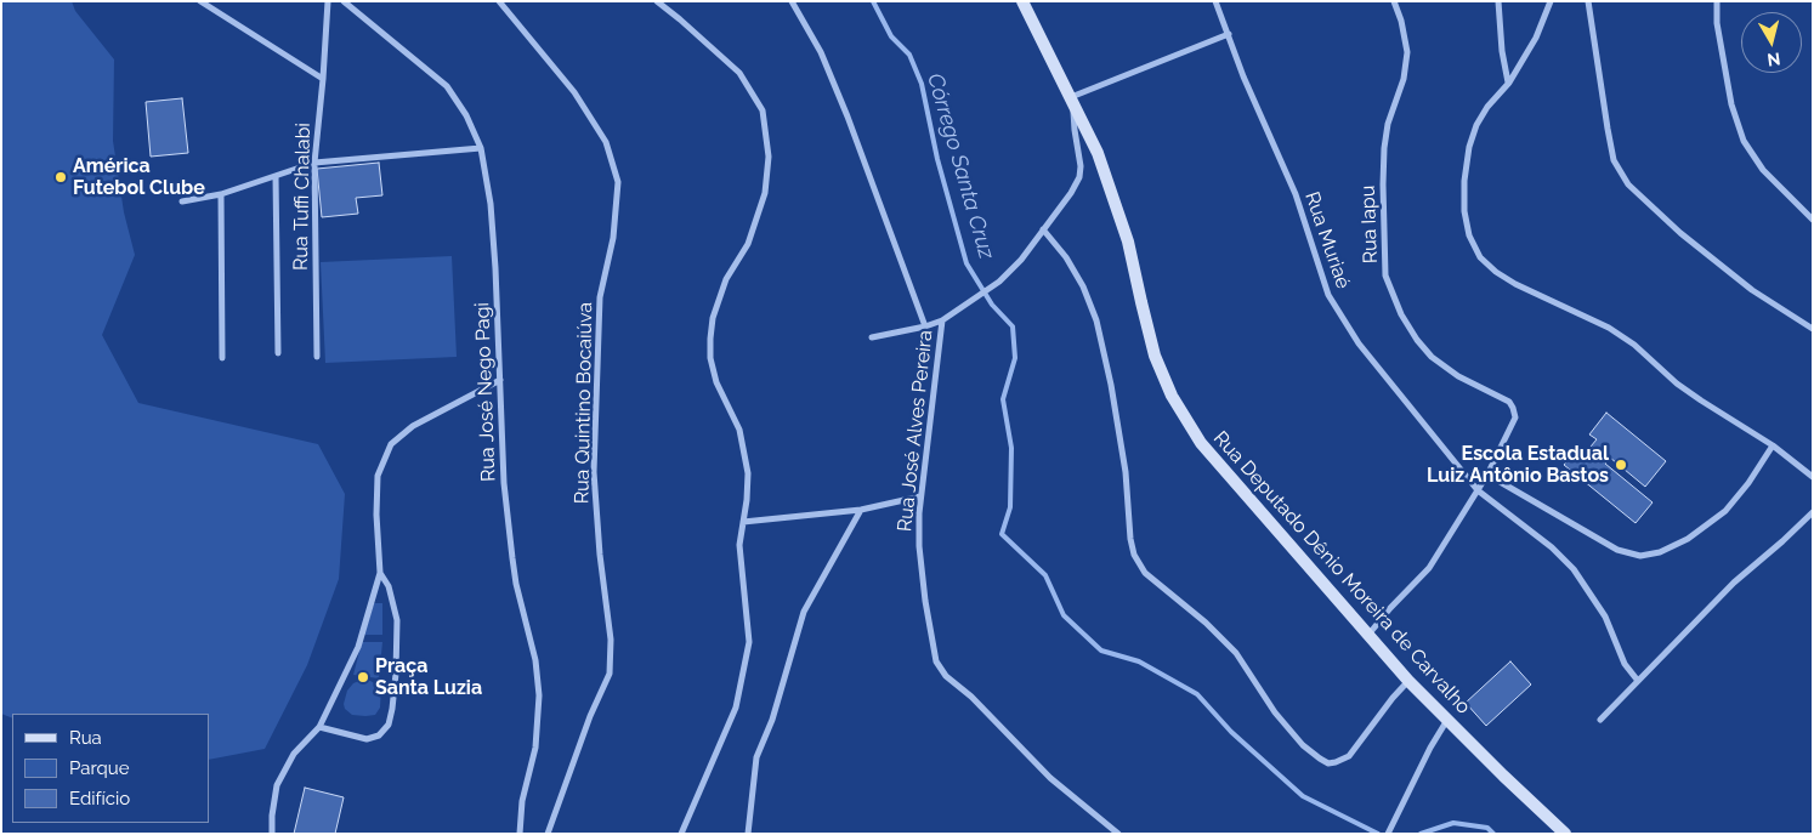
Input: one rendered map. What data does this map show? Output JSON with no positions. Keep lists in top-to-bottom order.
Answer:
{
  "streets": {
    "street": [
      "Rua Tuffi Chalabi",
      "Rua Iapu",
      "Rua Muriaé",
      "Rua José Nego Pagi",
      "Rua Quintino Bocaiúva",
      "Rua José Alves Pereira",
      "Rua Deputado Dênio Moreira de Carvalho"
    ]
  },
  "water": ["Córrego Santa Cruz"],
  "places": ["América Futebol Clube", "Escola Estadual Luiz Antônio Bastos", "Praça Santa Luzia"],
  "legend": ["Rua", "Parque", "Edifício"],
  "north": "bottom"
}
